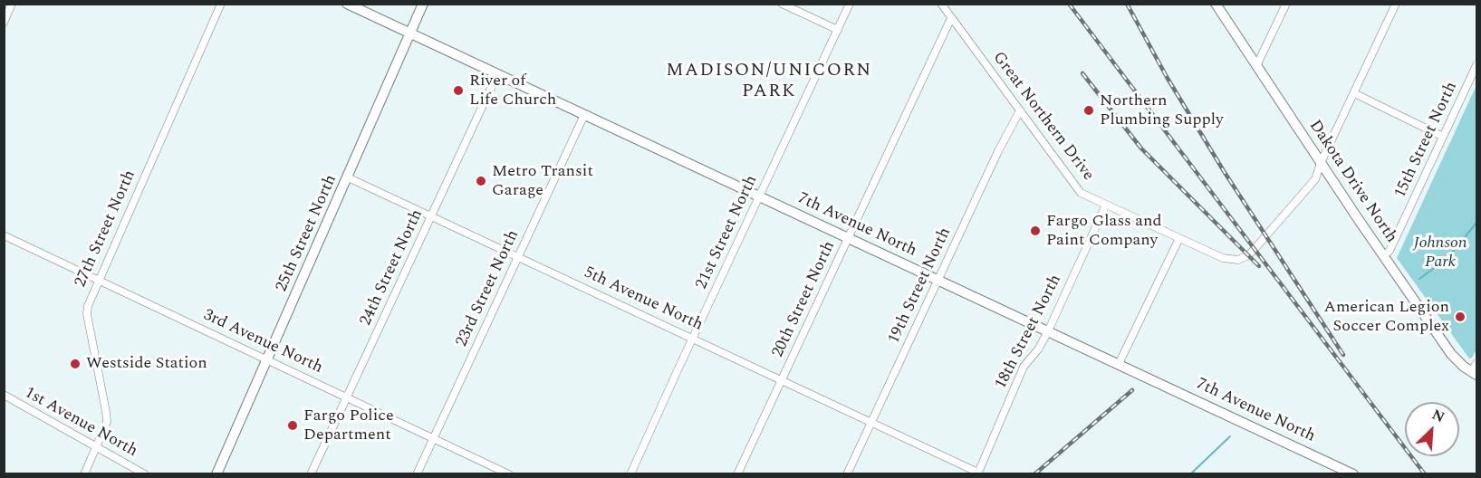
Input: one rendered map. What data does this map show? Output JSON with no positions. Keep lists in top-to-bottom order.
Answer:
{
  "streets": {
    "main road": ["Dakota Drive North", "7th Avenue North", "25th Street North"],
    "street": [
      "Great Northern Drive",
      "15th Street North",
      "27th Street North",
      "21st Street North",
      "24th Street North",
      "19th Street North",
      "23rd Street North",
      "5th Avenue North",
      "20th Street North",
      "18th Street North",
      "3rd Avenue North",
      "1st Avenue North"
    ]
  },
  "crossings": [
    ["Great Northern Drive", "Dakota Drive North"],
    ["Great Northern Drive", "19th Street North"],
    ["Great Northern Drive", "20th Street North"],
    ["Great Northern Drive", "18th Street North"],
    ["15th Street North", "Dakota Drive North"],
    ["7th Avenue North", "21st Street North"],
    ["7th Avenue North", "25th Street North"],
    ["7th Avenue North", "24th Street North"],
    ["7th Avenue North", "19th Street North"],
    ["7th Avenue North", "23rd Street North"],
    ["7th Avenue North", "20th Street North"],
    ["7th Avenue North", "18th Street North"],
    ["27th Street North", "3rd Avenue North"],
    ["27th Street North", "1st Avenue North"],
    ["21st Street North", "5th Avenue North"],
    ["25th Street North", "5th Avenue North"],
    ["25th Street North", "3rd Avenue North"],
    ["24th Street North", "5th Avenue North"],
    ["24th Street North", "3rd Avenue North"],
    ["19th Street North", "5th Avenue North"],
    ["23rd Street North", "5th Avenue North"],
    ["23rd Street North", "3rd Avenue North"],
    ["5th Avenue North", "20th Street North"],
    ["5th Avenue North", "18th Street North"]
  ],
  "districts": ["MADISON/UNICORN PARK"],
  "parks": ["Johnson Park"],
  "places": [
    "River of Life Church",
    "Northern Plumbing Supply",
    "Metro Transit Garage",
    "Fargo Glass and Paint Company",
    "American Legion Soccer Complex",
    "Westside Station",
    "Fargo Police Department"
  ],
  "north": "top right"
}
